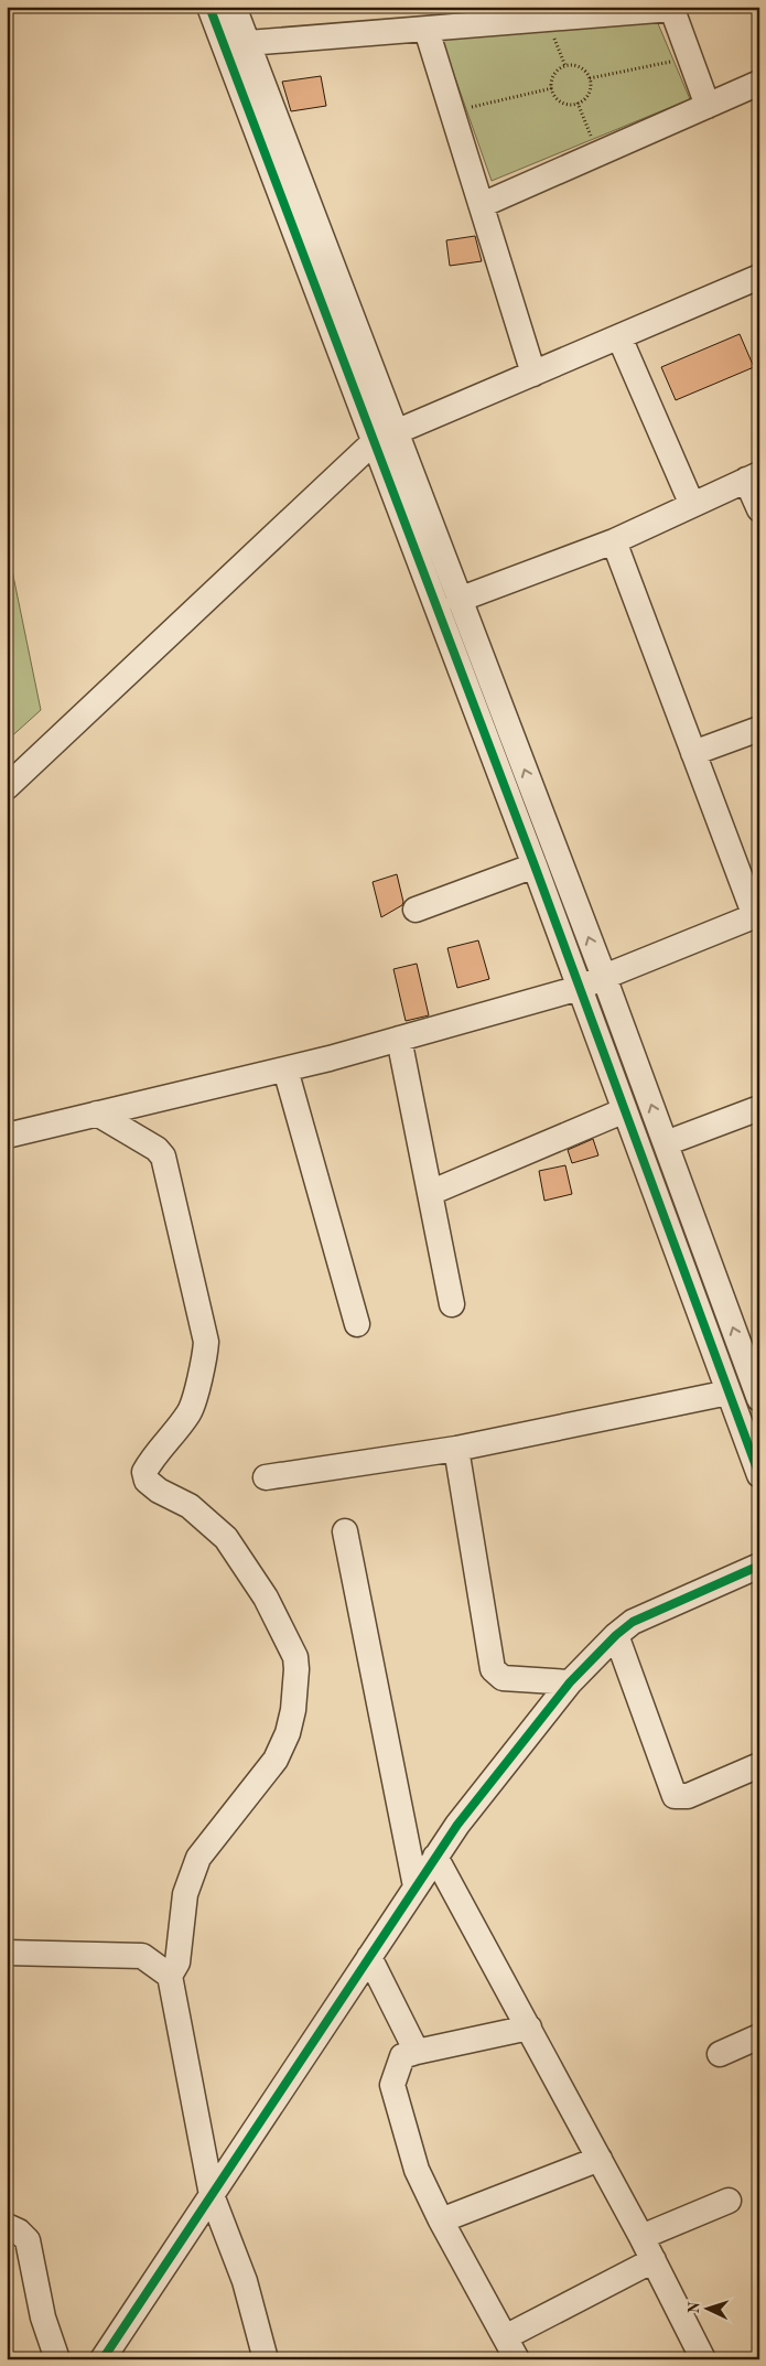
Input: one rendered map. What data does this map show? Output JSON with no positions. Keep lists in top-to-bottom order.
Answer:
{
  "north": "left"
}
